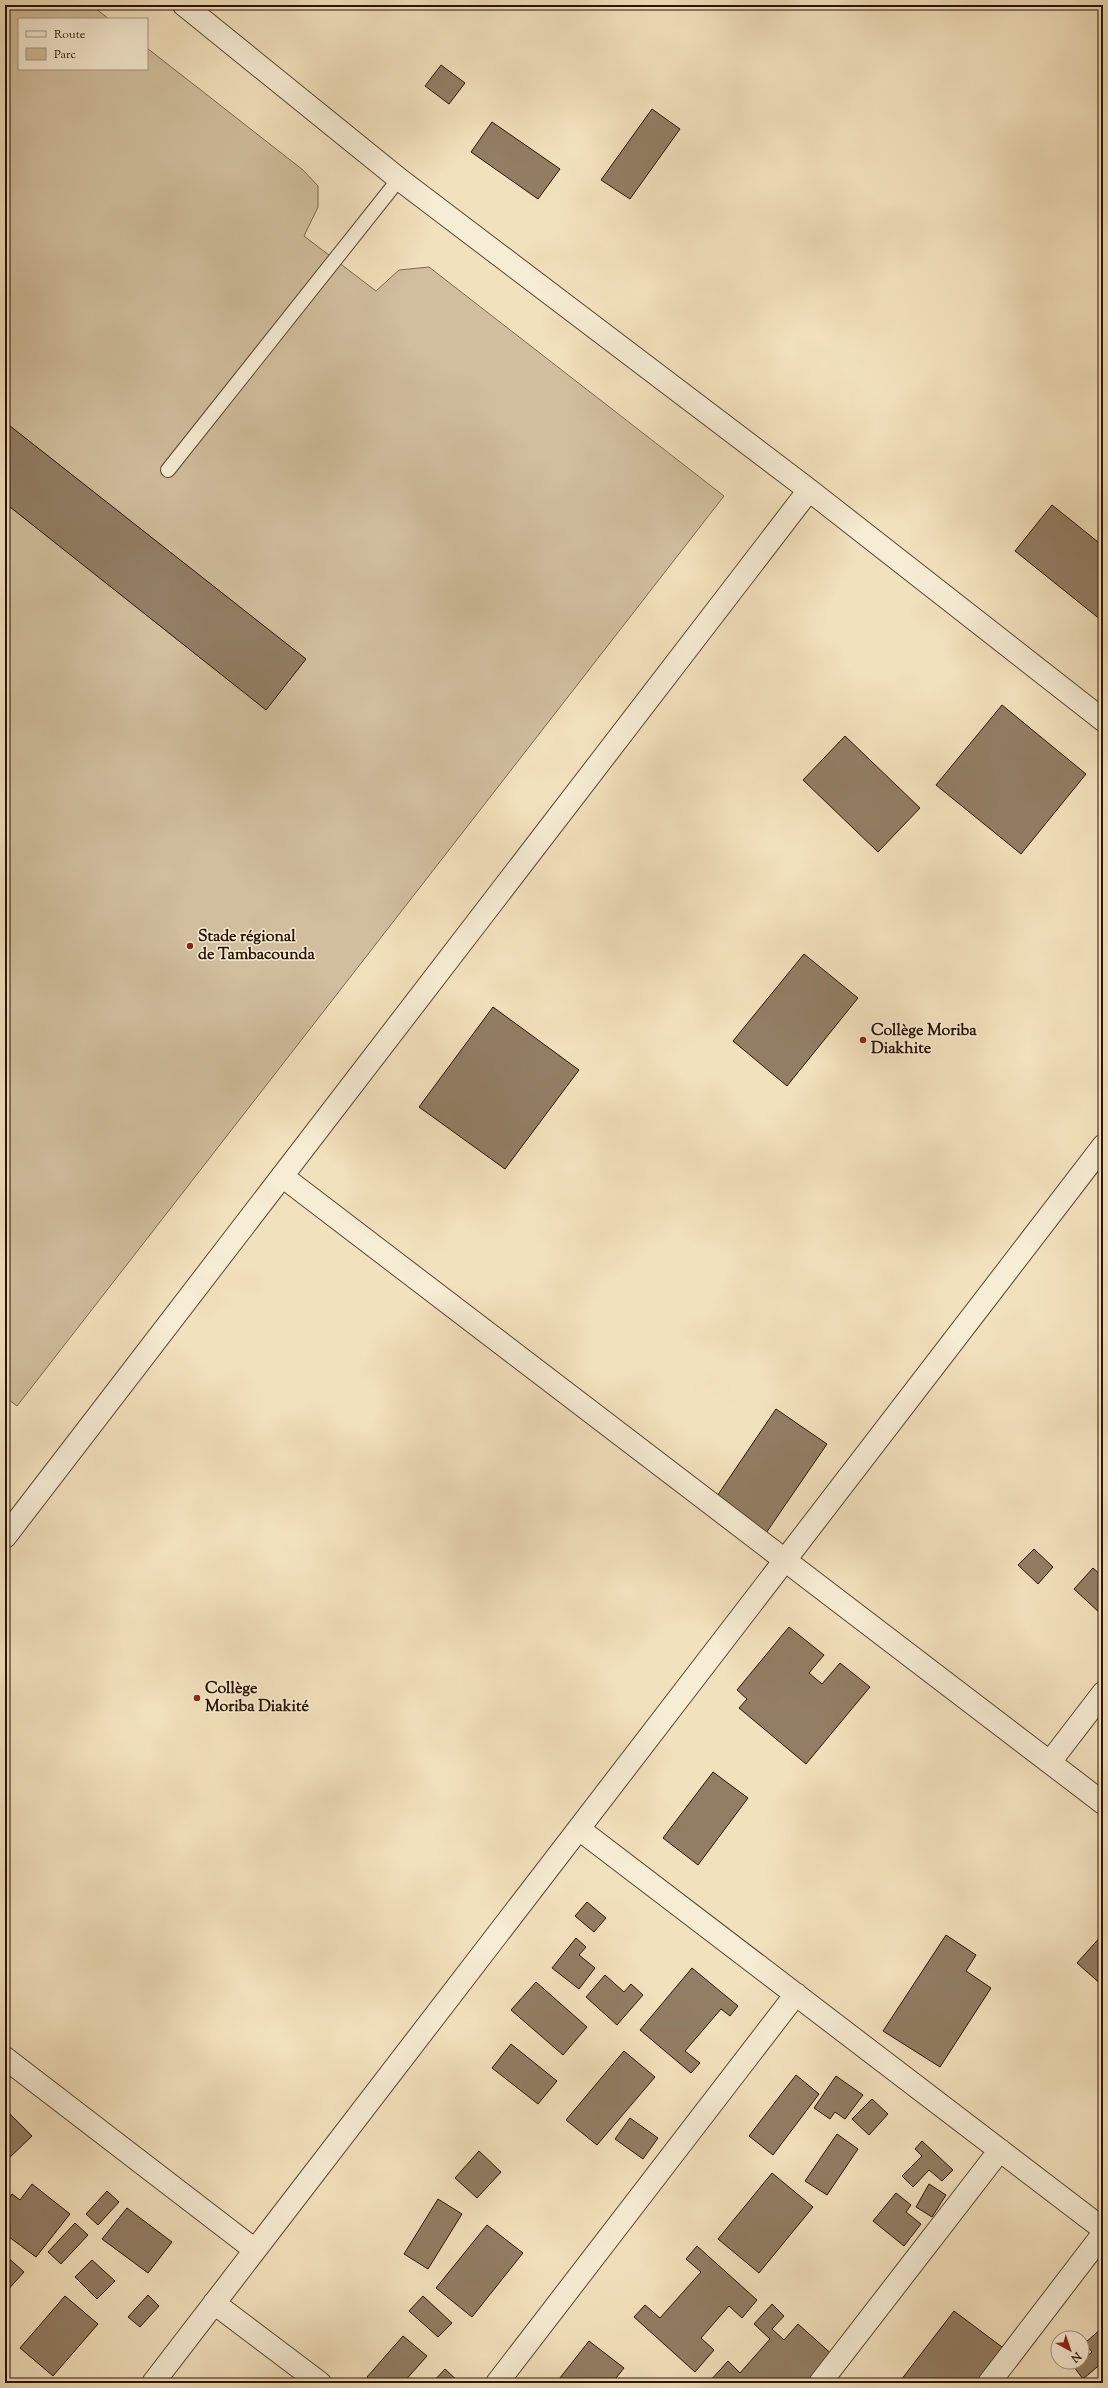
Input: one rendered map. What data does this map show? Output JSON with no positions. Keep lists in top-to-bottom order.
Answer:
{
  "places": ["Stade régional de Tambacounda", "Collège Moriba Diakhite", "Collège Moriba Diakité"],
  "legend": ["Route", "Parc"],
  "north": "bottom right"
}
